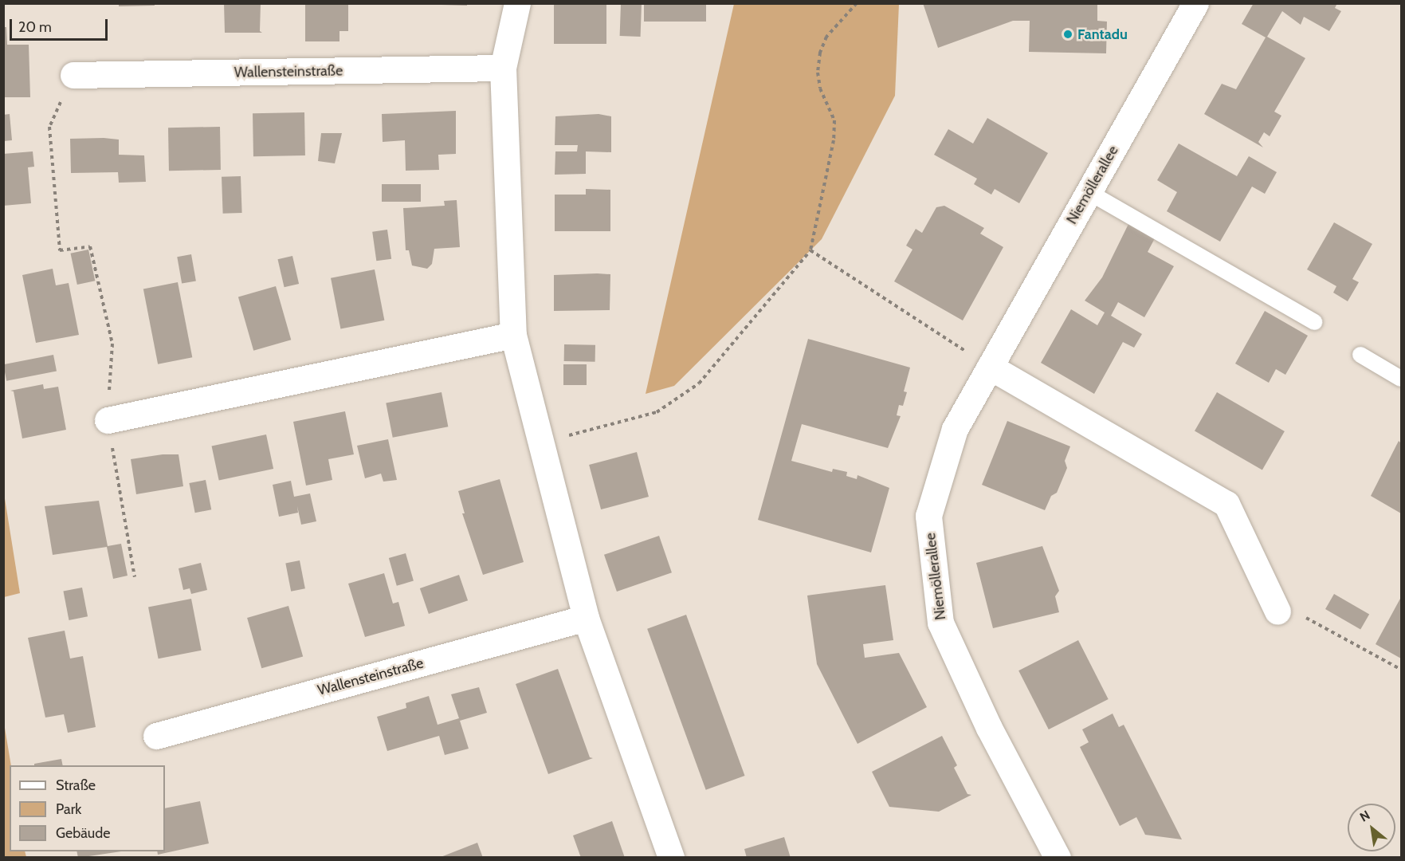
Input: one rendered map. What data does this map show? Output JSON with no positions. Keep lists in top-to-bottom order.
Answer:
{
  "streets": {
    "street": ["Wallensteinstraße", "Niemöllerallee"]
  },
  "places": ["Fantadu"],
  "legend": ["Straße", "Park", "Gebäude"],
  "scale_bar": "20 m",
  "north": "top left"
}
